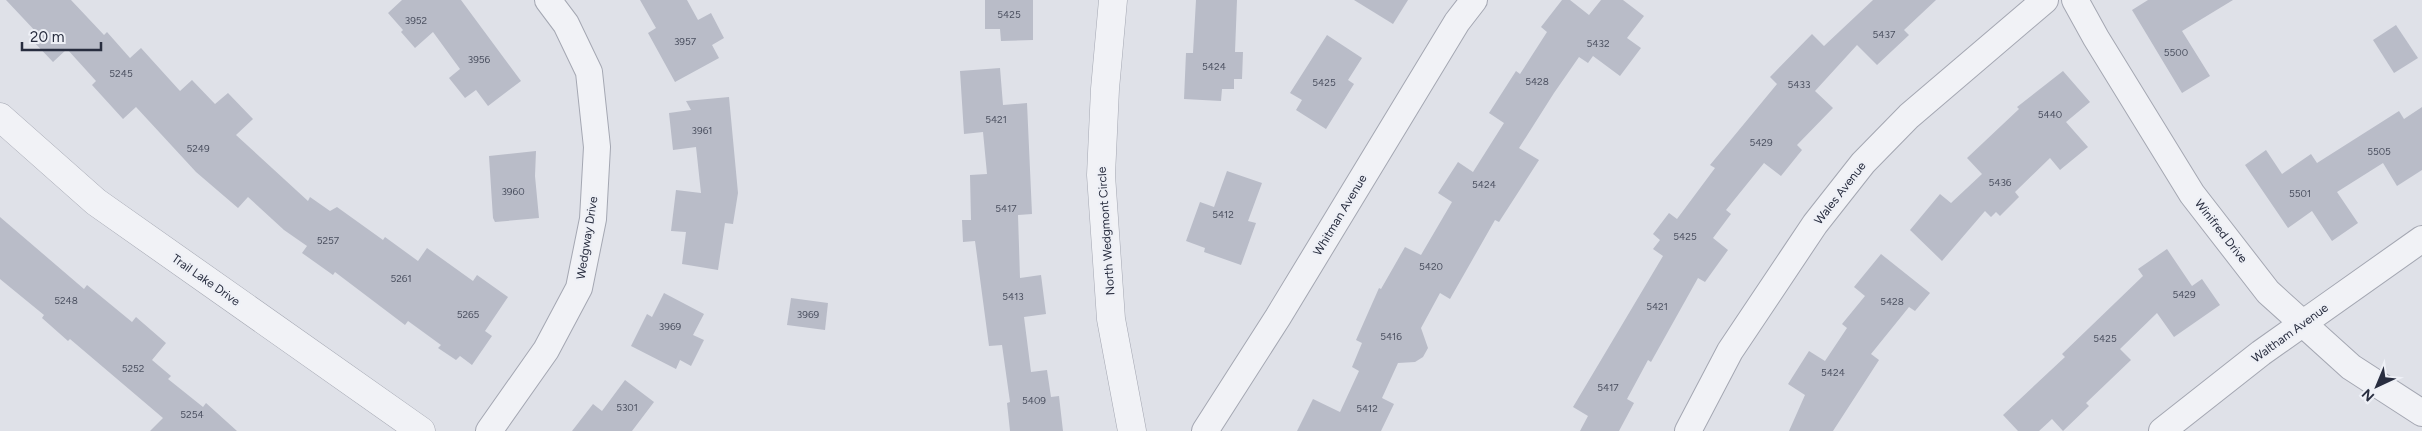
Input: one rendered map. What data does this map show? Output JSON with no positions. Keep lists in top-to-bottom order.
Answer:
{
  "streets": {
    "street": [
      "Wales Avenue",
      "Whitman Avenue",
      "North Wedgmont Circle",
      "Winifred Drive",
      "Wedgway Drive",
      "Trail Lake Drive",
      "Waltham Avenue"
    ]
  },
  "crossings": [
    ["Winifred Drive", "Waltham Avenue"]
  ],
  "house_numbers": [
    "5425",
    "3952",
    "5437",
    "3957",
    "5432",
    "5500",
    "3956",
    "5424",
    "5245",
    "5428",
    "5425",
    "5433",
    "5440",
    "5421",
    "3961",
    "5429",
    "5249",
    "5505",
    "5436",
    "5424",
    "3960",
    "5501",
    "5417",
    "5412",
    "5425",
    "5257",
    "5420",
    "5261",
    "5429",
    "5413",
    "5248",
    "5428",
    "5421",
    "5265",
    "3969",
    "3969",
    "5416",
    "5425",
    "5252",
    "5424",
    "5417",
    "5409",
    "5301",
    "5412",
    "5254"
  ],
  "scale_bar": "20 m",
  "north": "bottom left"
}
